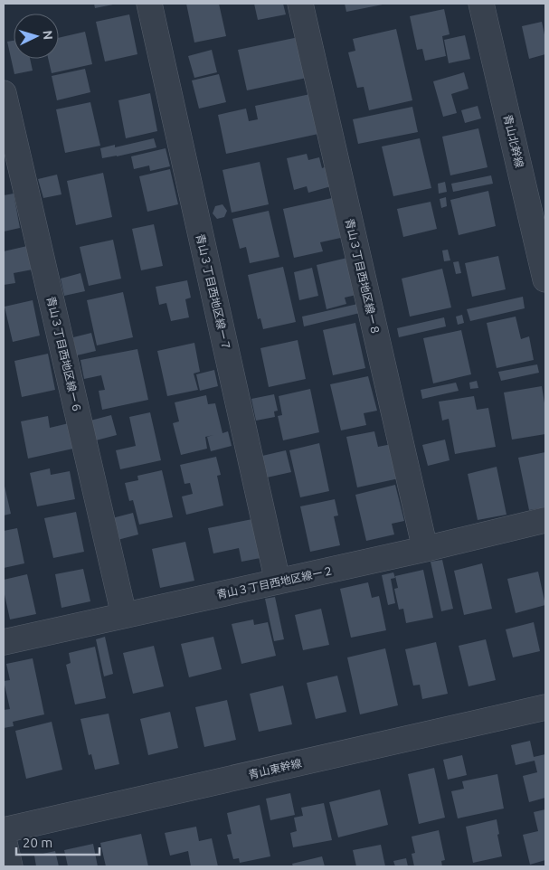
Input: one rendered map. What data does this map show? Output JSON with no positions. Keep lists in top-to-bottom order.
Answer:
{
  "streets": {
    "street": [
      "青山北幹線",
      "青山３丁目西地区線ー８",
      "青山３丁目西地区線ー７",
      "青山３丁目西地区線ー６",
      "青山３丁目西地区線ー２",
      "青山東幹線"
    ]
  },
  "crossings": [
    ["青山３丁目西地区線ー８", "青山３丁目西地区線ー２"],
    ["青山３丁目西地区線ー７", "青山３丁目西地区線ー２"],
    ["青山３丁目西地区線ー６", "青山３丁目西地区線ー２"]
  ],
  "scale_bar": "20 m",
  "north": "right"
}
